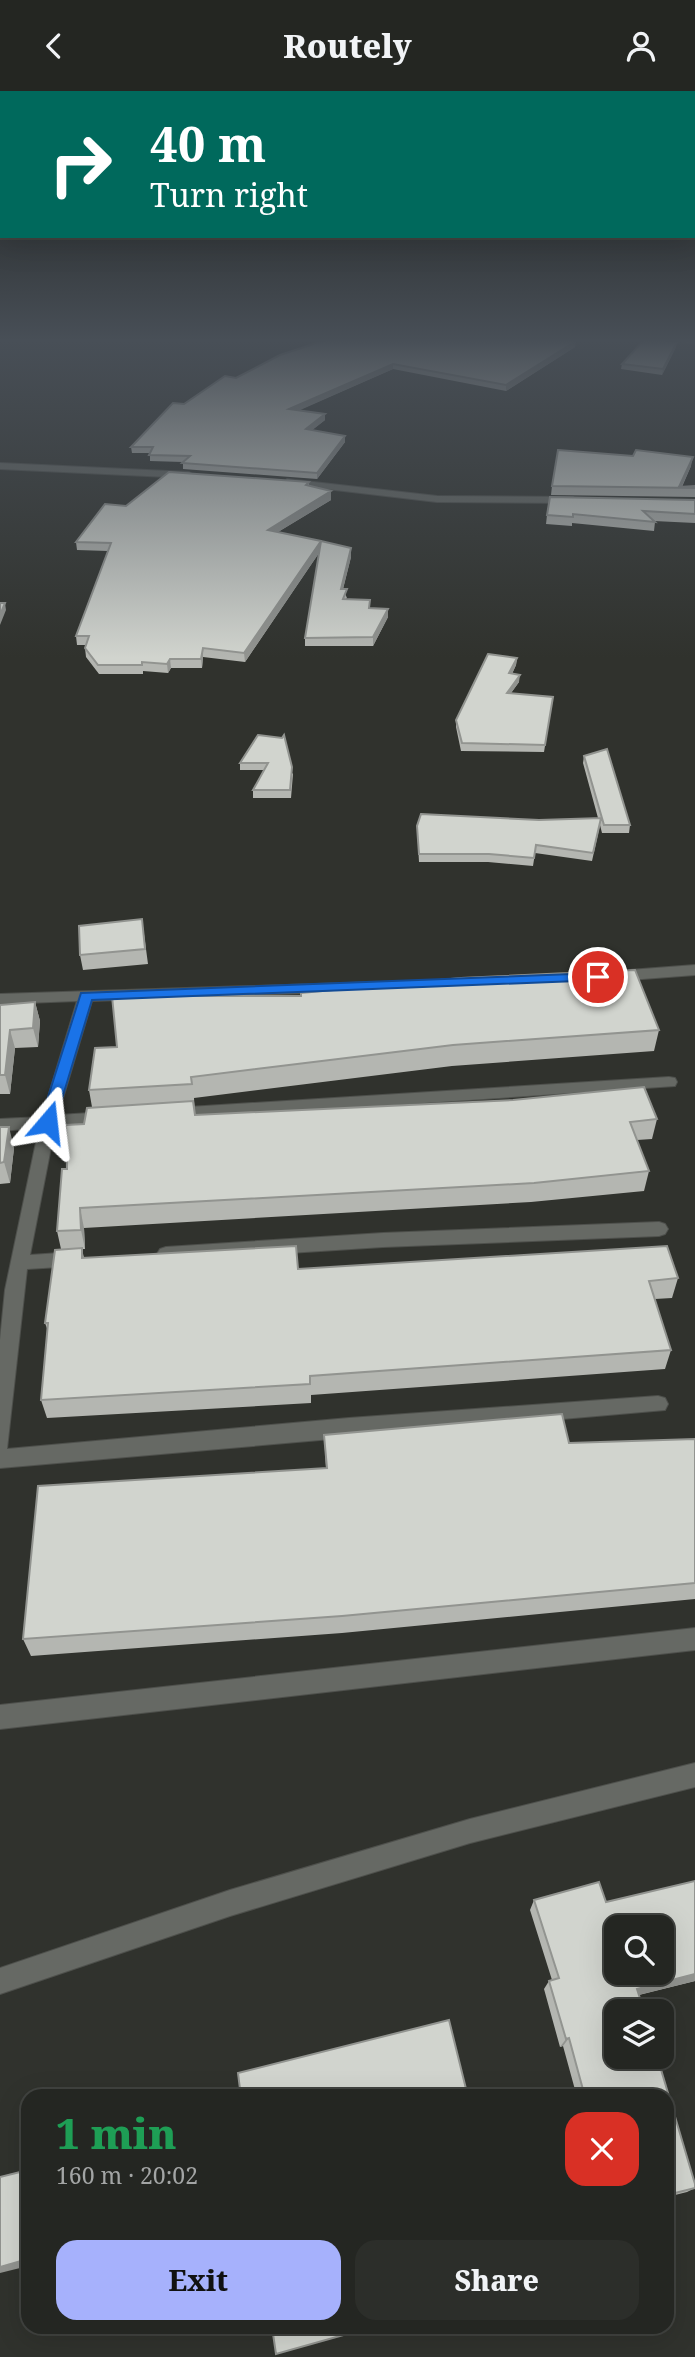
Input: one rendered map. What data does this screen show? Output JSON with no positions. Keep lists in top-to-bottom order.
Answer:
{
  "page": {
    "header": "Routely",
    "turn": ["40 m", "Turn right"],
    "heading": ["1 min", "160 m · 20:02"],
    "buttons": ["Exit", "Share"]
  }
}
